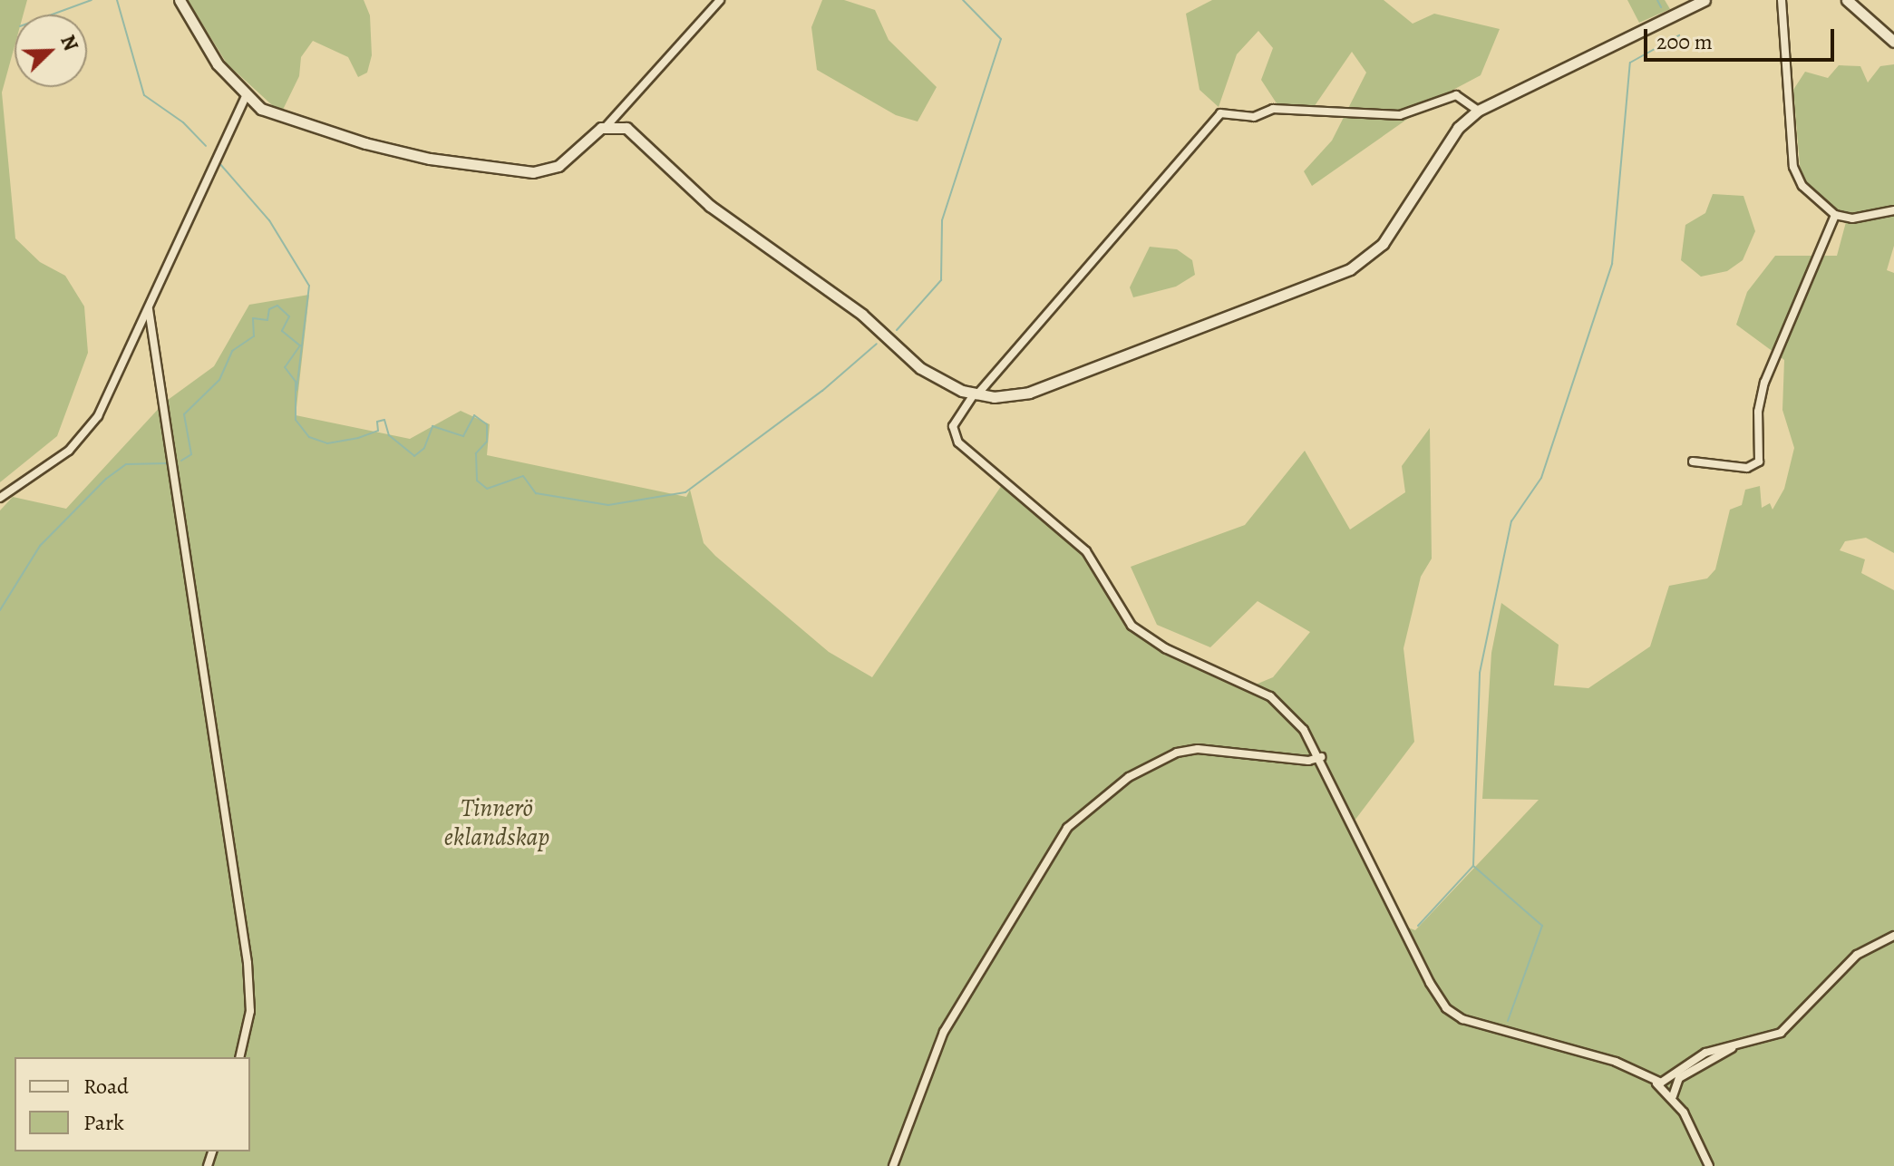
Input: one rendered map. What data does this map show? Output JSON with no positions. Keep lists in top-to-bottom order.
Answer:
{
  "parks": ["Tinnerö eklandskap"],
  "legend": ["Road", "Park"],
  "scale_bar": "200 m",
  "north": "top right"
}
